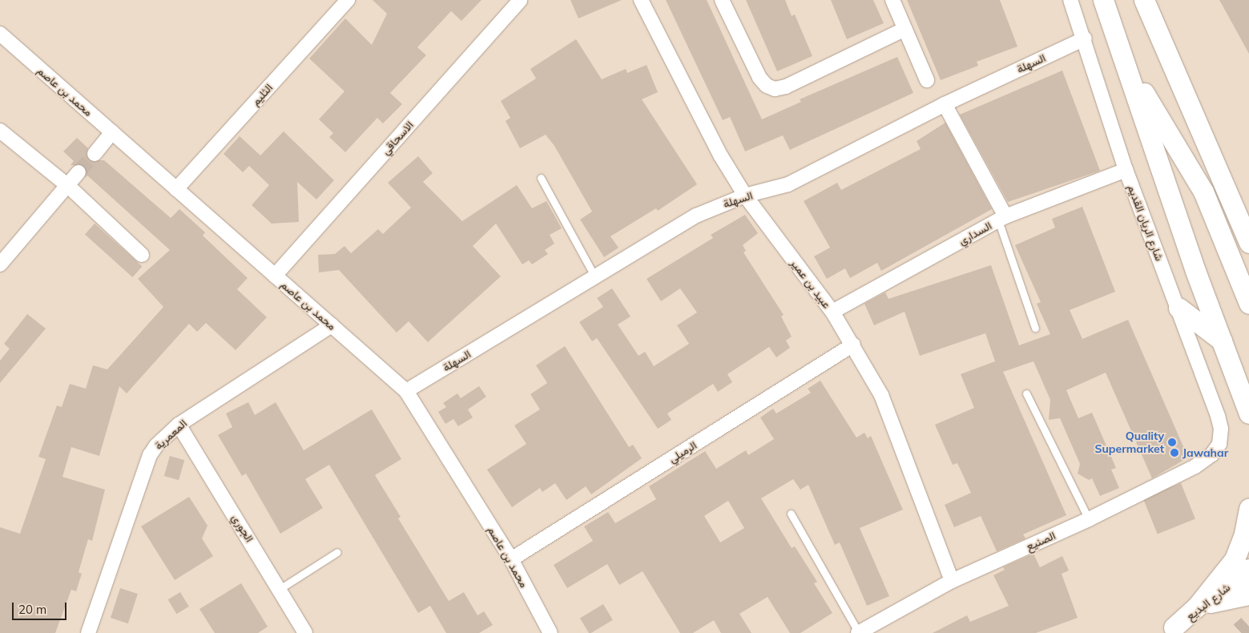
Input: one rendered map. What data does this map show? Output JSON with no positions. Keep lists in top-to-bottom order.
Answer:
{
  "streets": {
    "street": [
      "السهلة",
      "محمد بن عاصم",
      "الثليم",
      "الاسحاقي",
      "شارع الريان القديم",
      "السداري",
      "عبيد بن عمير",
      "المعمرية",
      "الرميلي",
      "الجوري",
      "الصنيع",
      "شارع البديع"
    ]
  },
  "crossings": [
    ["السهلة", "محمد بن عاصم"],
    ["السهلة", "شارع الريان القديم"],
    ["السهلة", "عبيد بن عمير"],
    ["محمد بن عاصم", "الثليم"],
    ["محمد بن عاصم", "الاسحاقي"],
    ["محمد بن عاصم", "المعمرية"],
    ["محمد بن عاصم", "الرميلي"],
    ["شارع الريان القديم", "السداري"],
    ["شارع الريان القديم", "الصنيع"],
    ["السداري", "عبيد بن عمير"],
    ["عبيد بن عمير", "الرميلي"],
    ["عبيد بن عمير", "الصنيع"],
    ["المعمرية", "الجوري"]
  ],
  "places": ["Quality Supermarket", "Jawahar"],
  "scale_bar": "20 m"
}
